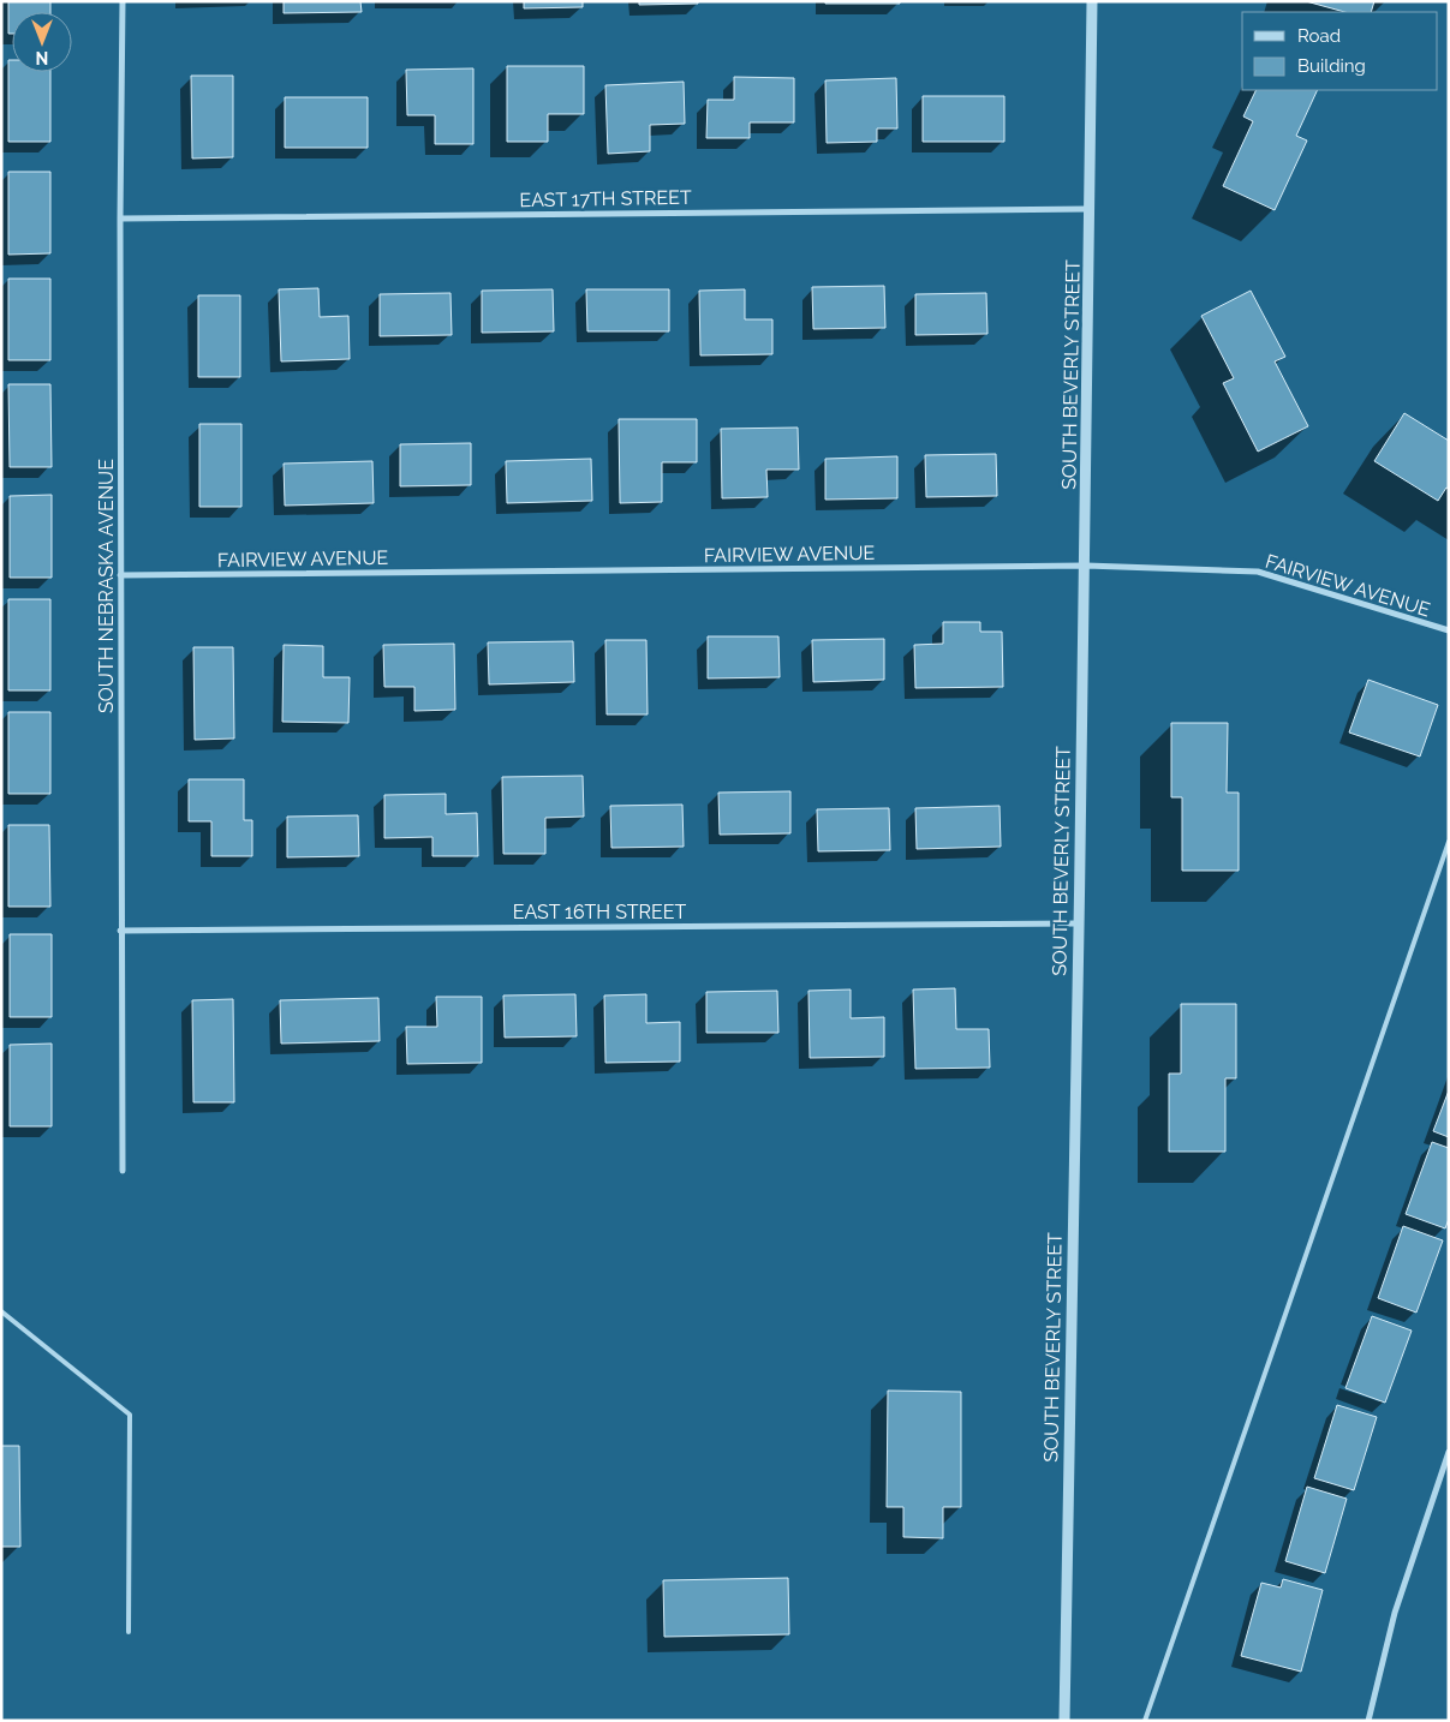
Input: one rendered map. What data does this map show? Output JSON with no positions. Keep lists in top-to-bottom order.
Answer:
{
  "streets": {
    "street": [
      "EAST 17TH STREET",
      "SOUTH BEVERLY STREET",
      "FAIRVIEW AVENUE",
      "SOUTH NEBRASKA AVENUE",
      "EAST 16TH STREET"
    ]
  },
  "crossings": [
    ["EAST 17TH STREET", "SOUTH BEVERLY STREET"],
    ["EAST 17TH STREET", "SOUTH NEBRASKA AVENUE"],
    ["SOUTH BEVERLY STREET", "FAIRVIEW AVENUE"],
    ["SOUTH BEVERLY STREET", "EAST 16TH STREET"],
    ["FAIRVIEW AVENUE", "SOUTH NEBRASKA AVENUE"],
    ["SOUTH NEBRASKA AVENUE", "EAST 16TH STREET"]
  ],
  "legend": ["Road", "Building"],
  "north": "bottom"
}
